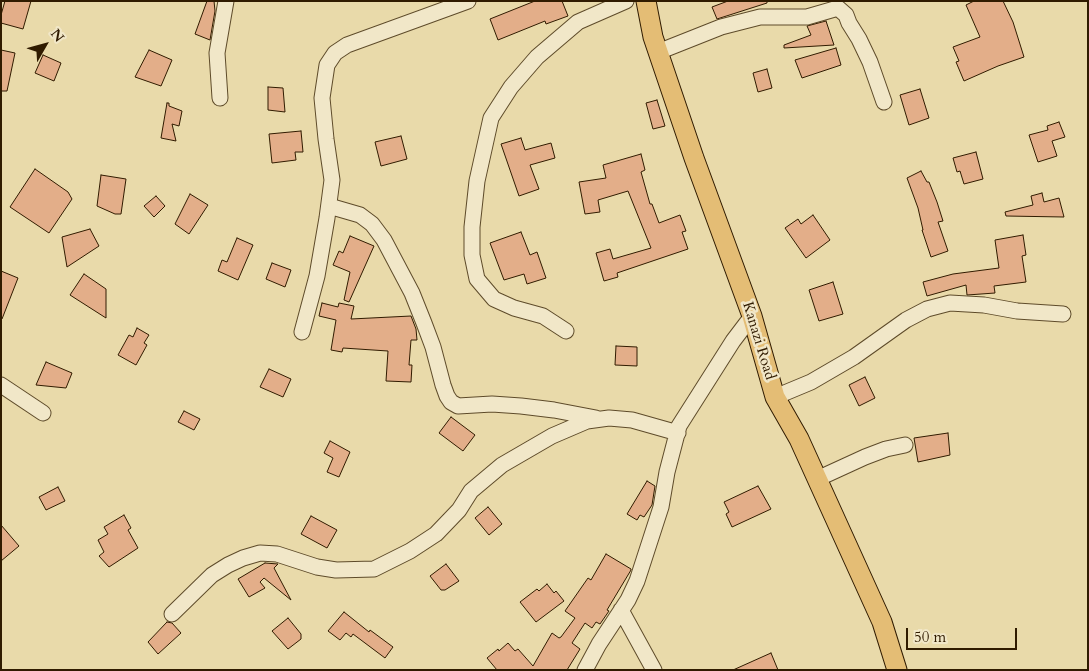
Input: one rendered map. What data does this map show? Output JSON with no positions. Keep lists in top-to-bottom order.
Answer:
{
  "streets": {
    "main road": ["Kanazi Road"]
  },
  "scale_bar": "50 m",
  "north": "top right"
}
